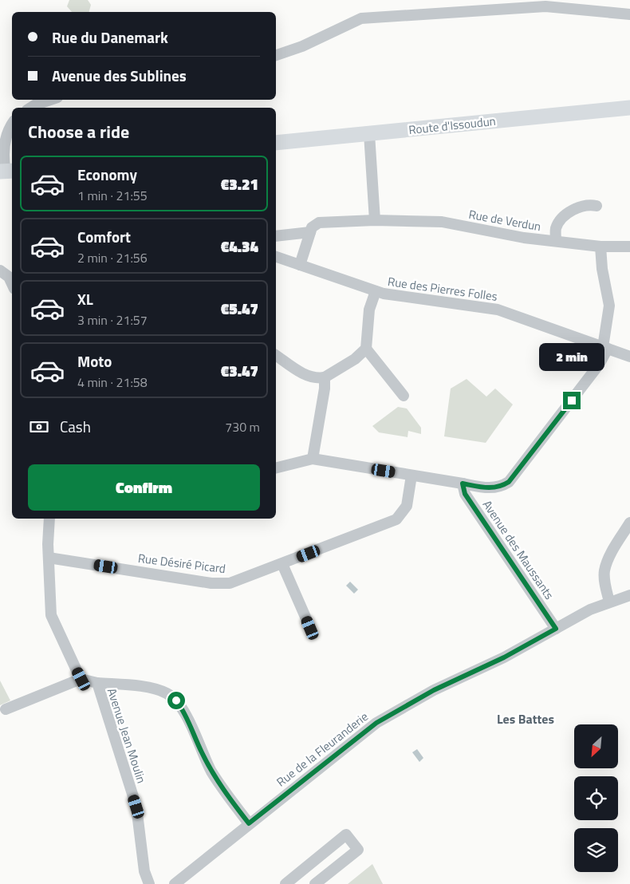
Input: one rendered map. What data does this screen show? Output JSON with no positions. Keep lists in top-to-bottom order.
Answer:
{
  "streets": {
    "main road": ["Route d'Issoudun"],
    "street": [
      "Rue de Verdun",
      "Rue des Pierres Folles",
      "Avenue des Maussants",
      "Rue Désiré Picard",
      "Avenue Jean Moulin",
      "Rue de la Fleuranderie"
    ]
  },
  "crossings": [
    ["Avenue des Maussants", "Rue de la Fleuranderie"]
  ],
  "districts": ["Les Battes"],
  "north": "bottom left",
  "page": {
    "banner": ["Rue du Danemark", "Avenue des Sublines"],
    "heading": "Choose a ride",
    "list": [
      {
        "name": "Economy",
        "note": "1 min · 21:55",
        "value": "€3.21"
      },
      {
        "name": "Comfort",
        "note": "2 min · 21:56",
        "value": "€4.34"
      },
      {
        "name": "XL",
        "note": "3 min · 21:57",
        "value": "€5.47"
      },
      {
        "name": "Moto",
        "note": "4 min · 21:58",
        "value": "€3.47"
      }
    ],
    "bubble": "2 min",
    "pay": ["Cash", "730 m"],
    "buttons": "Confirm"
  }
}
